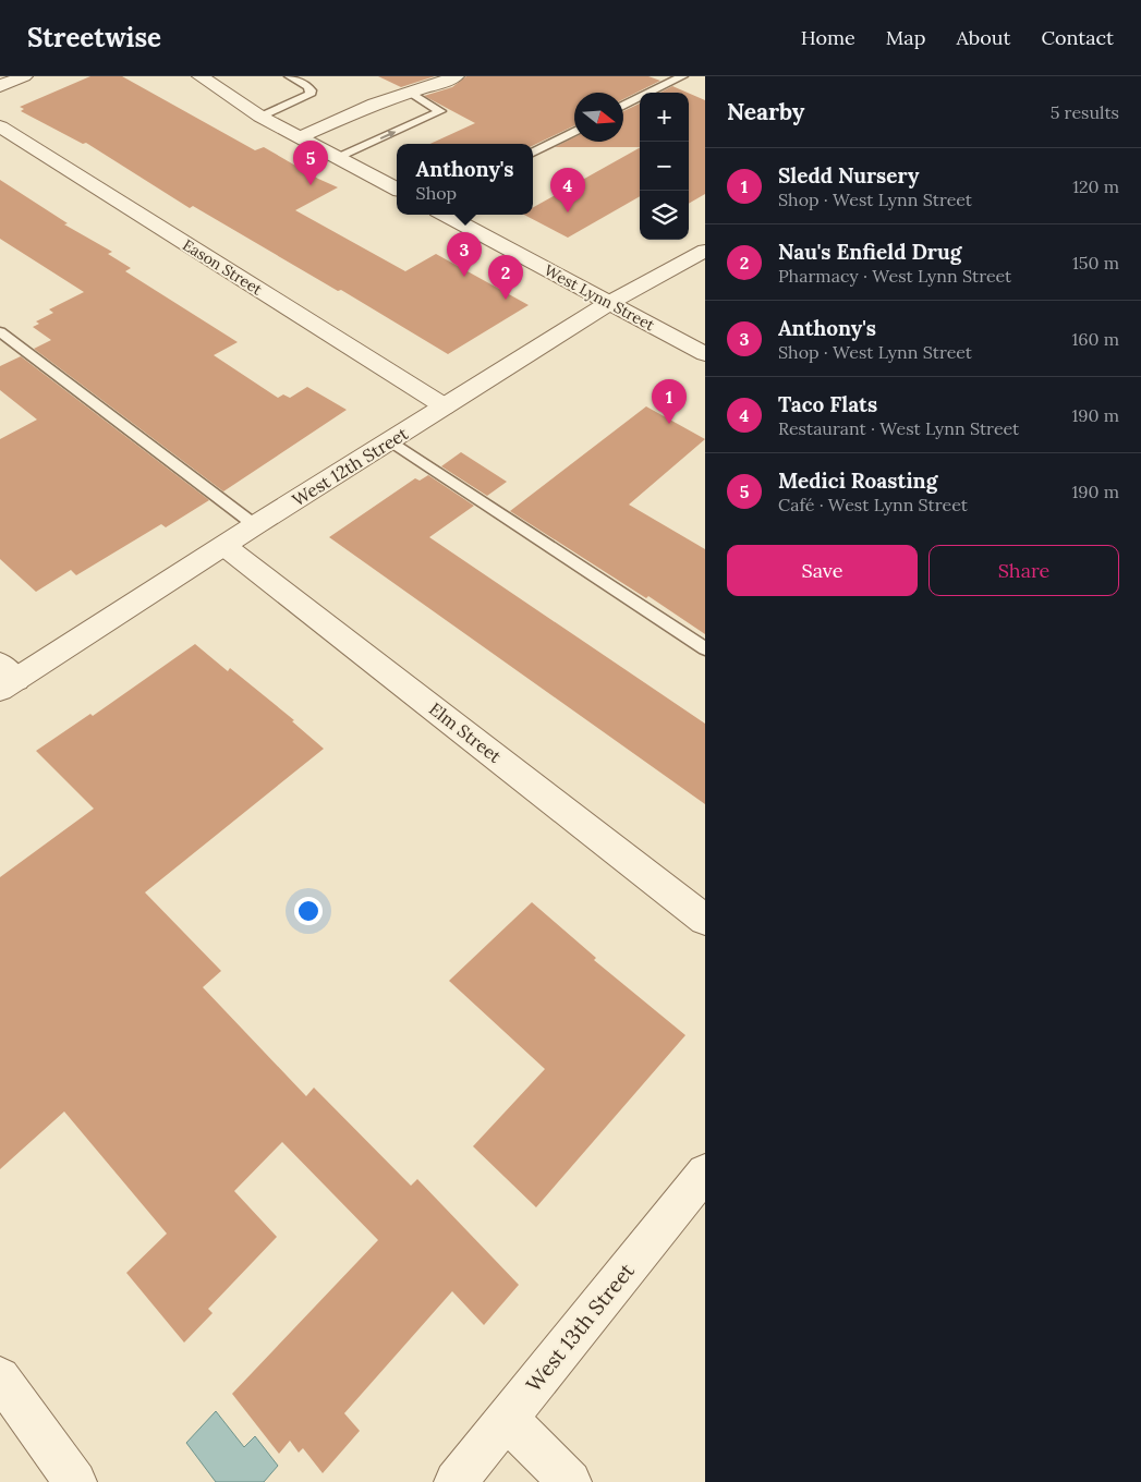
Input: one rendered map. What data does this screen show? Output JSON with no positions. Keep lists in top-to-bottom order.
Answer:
{
  "streets": {
    "street": [
      "Eason Street",
      "West Lynn Street",
      "West 12th Street",
      "Elm Street",
      "West 13th Street"
    ]
  },
  "crossings": [
    ["Eason Street", "West 12th Street"],
    ["West Lynn Street", "West 12th Street"],
    ["West 12th Street", "Elm Street"]
  ],
  "north": "right",
  "page": {
    "header": "Streetwise",
    "nav": [
      "Home",
      "Map",
      "About",
      "Contact"
    ],
    "heading": ["Nearby", "5 results"],
    "map_buttons": ["+", "−"],
    "pins": [
      "5",
      "4",
      "3",
      "2",
      "1"
    ],
    "popup": ["Anthony's", "Shop"],
    "list": [
      {
        "mark": "1",
        "name": "Sledd Nursery",
        "note": "Shop · West Lynn Street",
        "value": "120 m"
      },
      {
        "mark": "2",
        "name": "Nau's Enfield Drug",
        "note": "Pharmacy · West Lynn Street",
        "value": "150 m"
      },
      {
        "mark": "3",
        "name": "Anthony's",
        "note": "Shop · West Lynn Street",
        "value": "160 m"
      },
      {
        "mark": "4",
        "name": "Taco Flats",
        "note": "Restaurant · West Lynn Street",
        "value": "190 m"
      },
      {
        "mark": "5",
        "name": "Medici Roasting",
        "note": "Café · West Lynn Street",
        "value": "190 m"
      }
    ],
    "buttons": ["Save", "Share"]
  }
}
